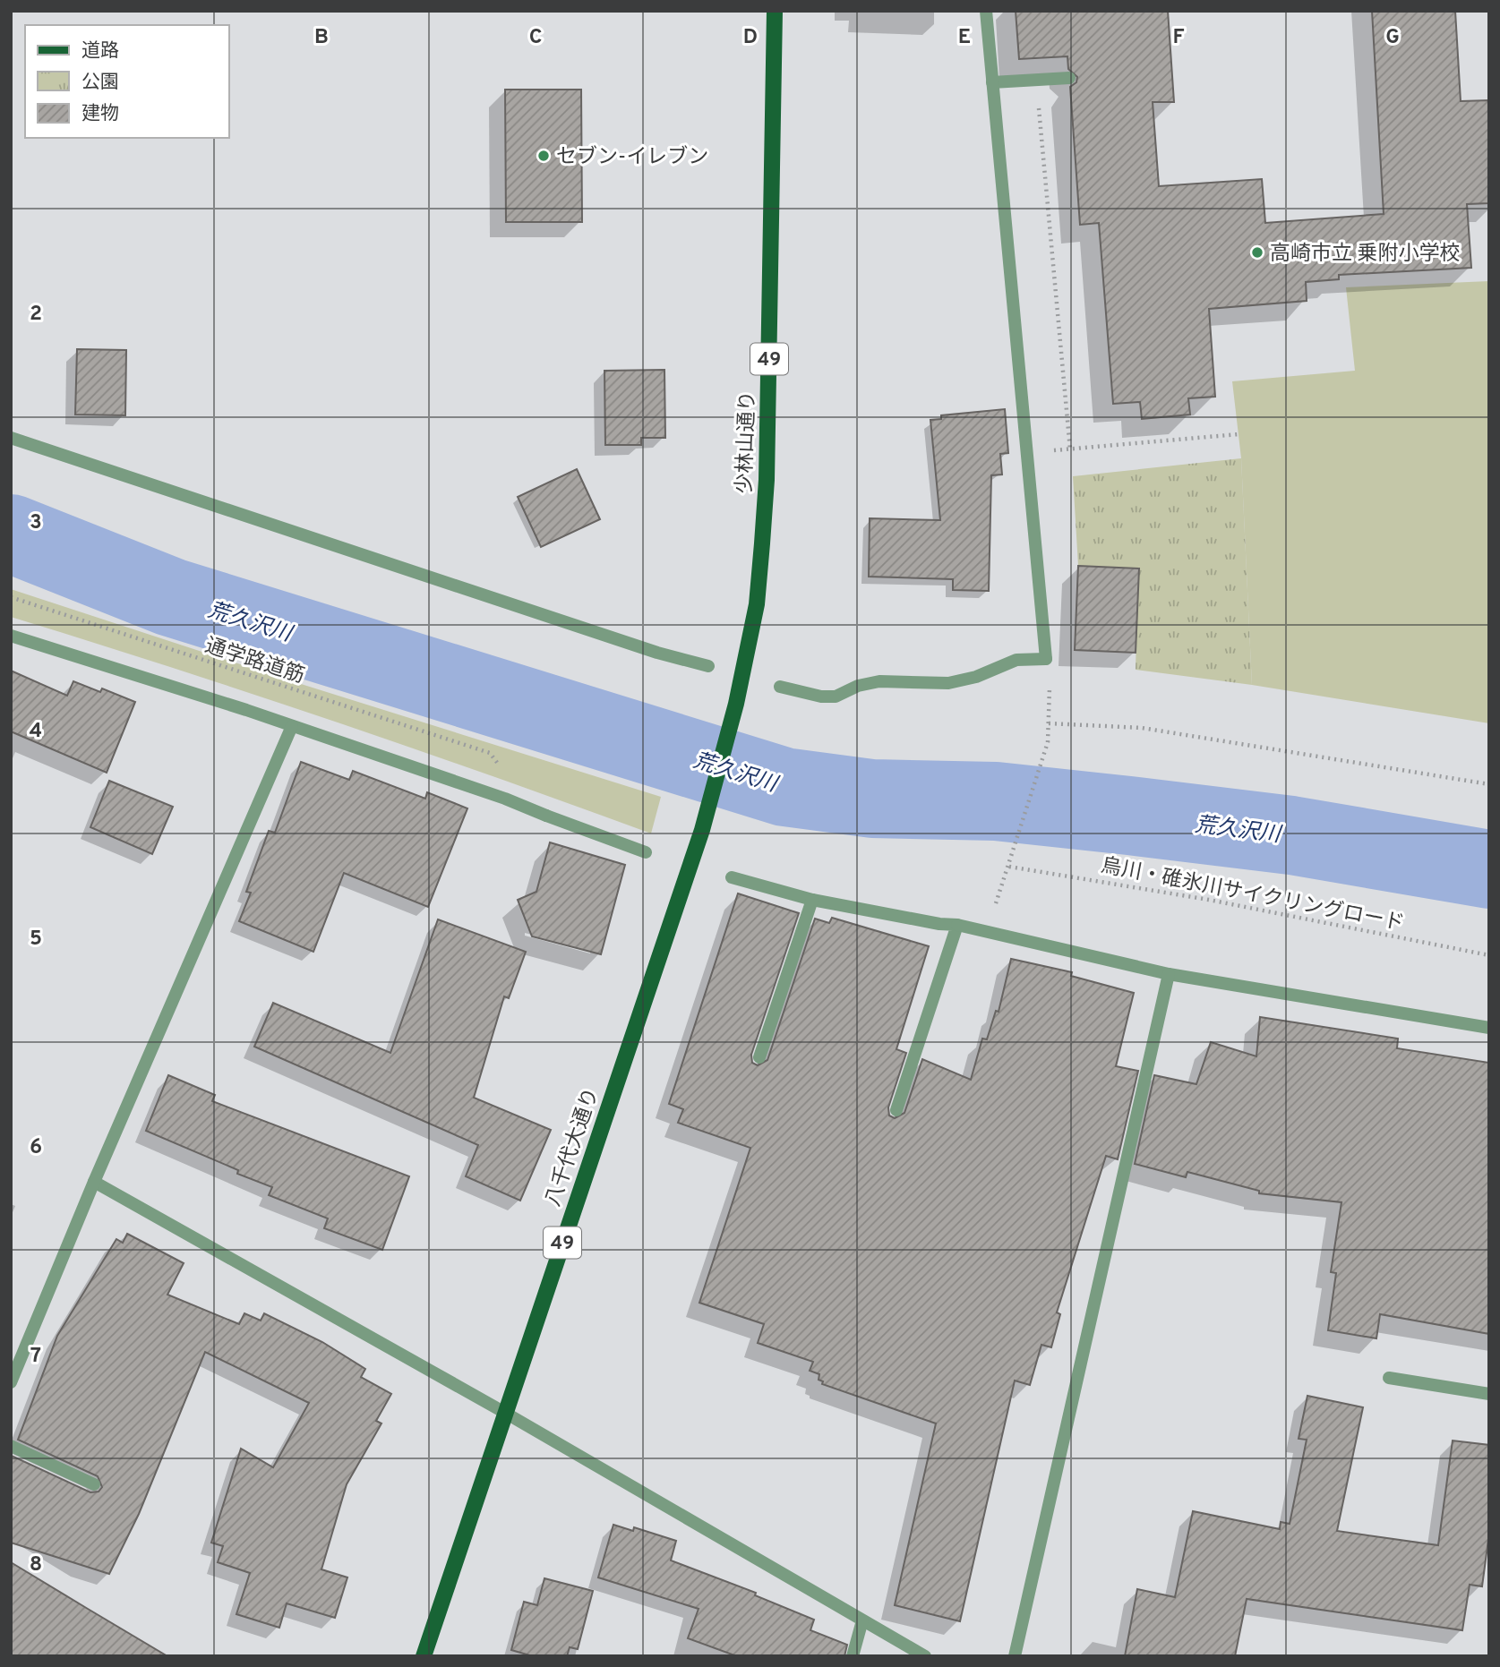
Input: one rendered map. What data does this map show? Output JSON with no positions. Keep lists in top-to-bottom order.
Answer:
{
  "streets": {
    "main road": ["49", "少林山通り", "八千代大通り"],
    "path": ["通学路道筋", "烏川・碓氷川サイクリングロード"]
  },
  "crossings": [
    ["少林山通り", "八千代大通り"]
  ],
  "water": ["荒久沢川"],
  "places": ["セブン-イレブン", "高崎市立 乗附小学校"],
  "legend": ["道路", "公園", "建物"],
  "grid": {
    "columns": [
      "B",
      "C",
      "D",
      "E",
      "F",
      "G"
    ],
    "rows": [
      "2",
      "3",
      "4",
      "5",
      "6",
      "7",
      "8"
    ]
  }
}
